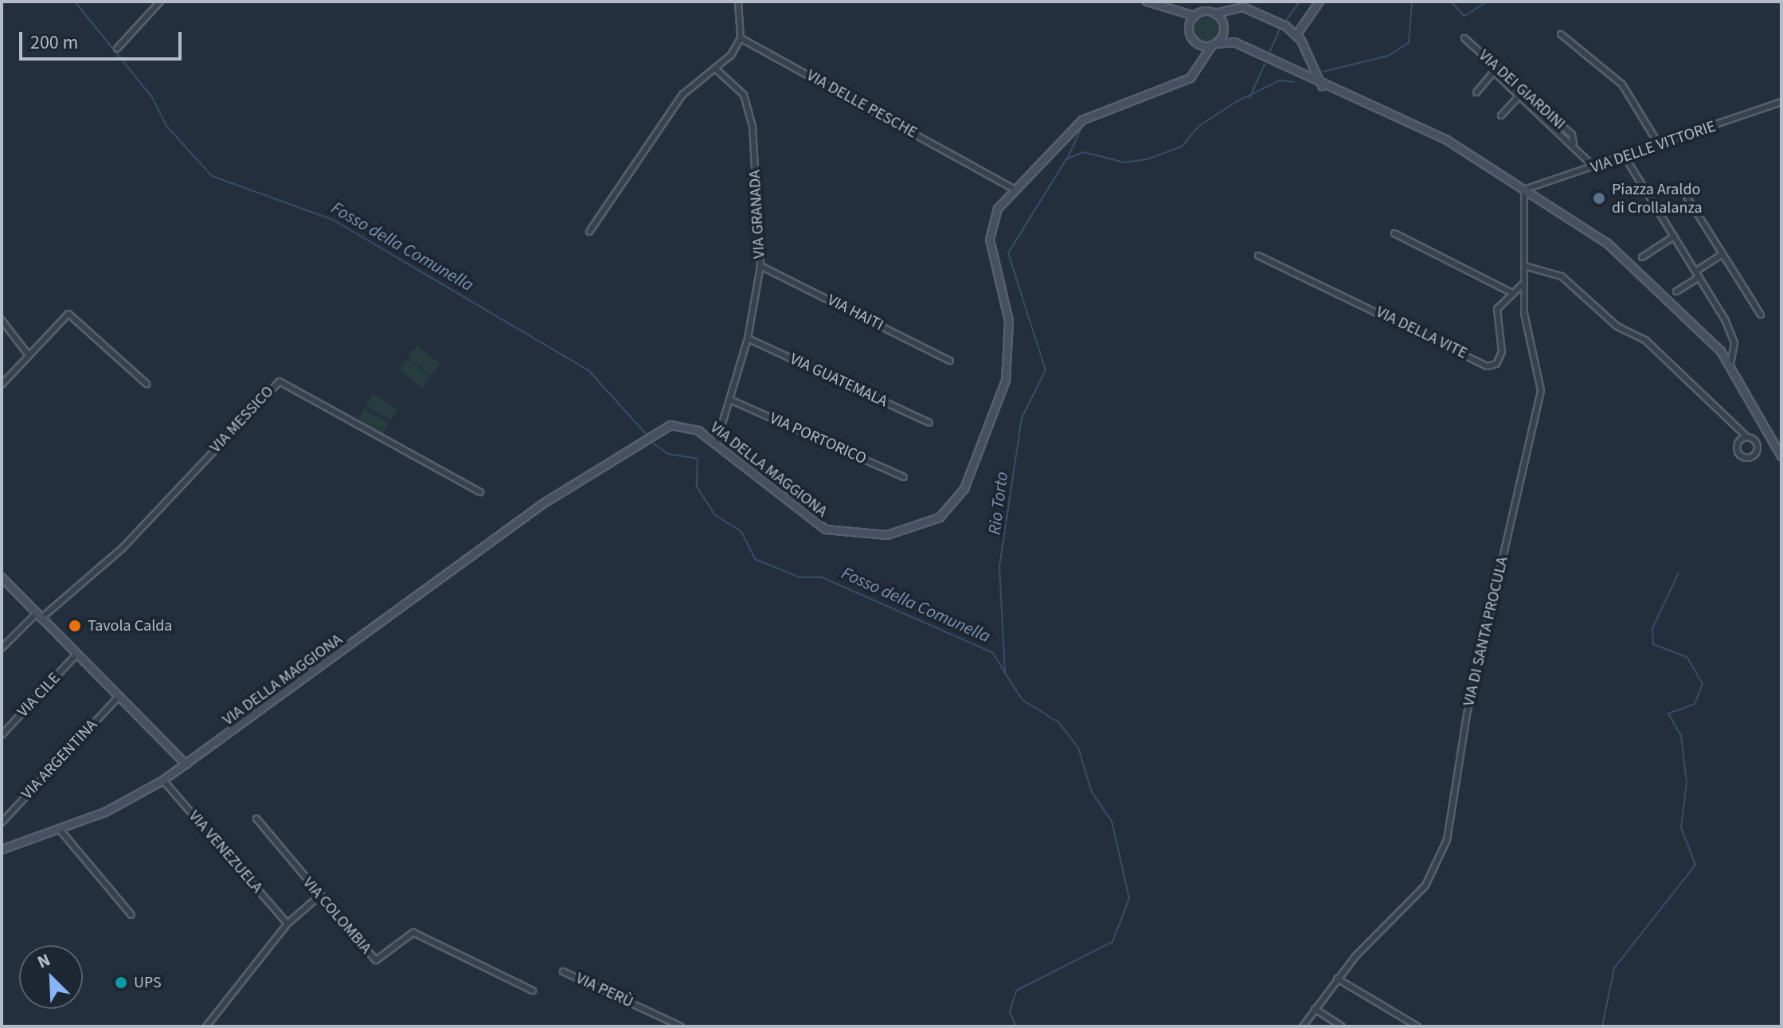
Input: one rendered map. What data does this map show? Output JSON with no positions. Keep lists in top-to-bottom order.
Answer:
{
  "streets": {
    "street": [
      "VIA DEI GIARDINI",
      "VIA DELLE PESCHE",
      "VIA DELLE VITTORIE",
      "VIA GRANADA",
      "VIA HAITI",
      "VIA DELLA VITE",
      "VIA GUATEMALA",
      "VIA MESSICO",
      "VIA PORTORICO",
      "VIA DELLA MAGGIONA",
      "VIA DI SANTA PROCULA",
      "VIA CILE",
      "VIA ARGENTINA",
      "VIA VENEZUELA",
      "VIA COLOMBIA",
      "VIA PERÙ"
    ]
  },
  "crossings": [
    ["VIA DEI GIARDINI", "VIA DELLE VITTORIE"],
    ["VIA DELLE PESCHE", "VIA DELLA MAGGIONA"],
    ["VIA DELLE VITTORIE", "VIA DI SANTA PROCULA"],
    ["VIA GRANADA", "VIA HAITI"],
    ["VIA GRANADA", "VIA GUATEMALA"],
    ["VIA GRANADA", "VIA PORTORICO"],
    ["VIA GRANADA", "VIA DELLA MAGGIONA"],
    ["VIA DELLA VITE", "VIA DI SANTA PROCULA"],
    ["VIA DELLA MAGGIONA", "VIA VENEZUELA"]
  ],
  "water": ["Fosso della Comunella", "Rio Torto"],
  "places": ["Piazza Araldo di Crollalanza", "Tavola Calda", "UPS"],
  "scale_bar": "200 m",
  "north": "top left"
}
